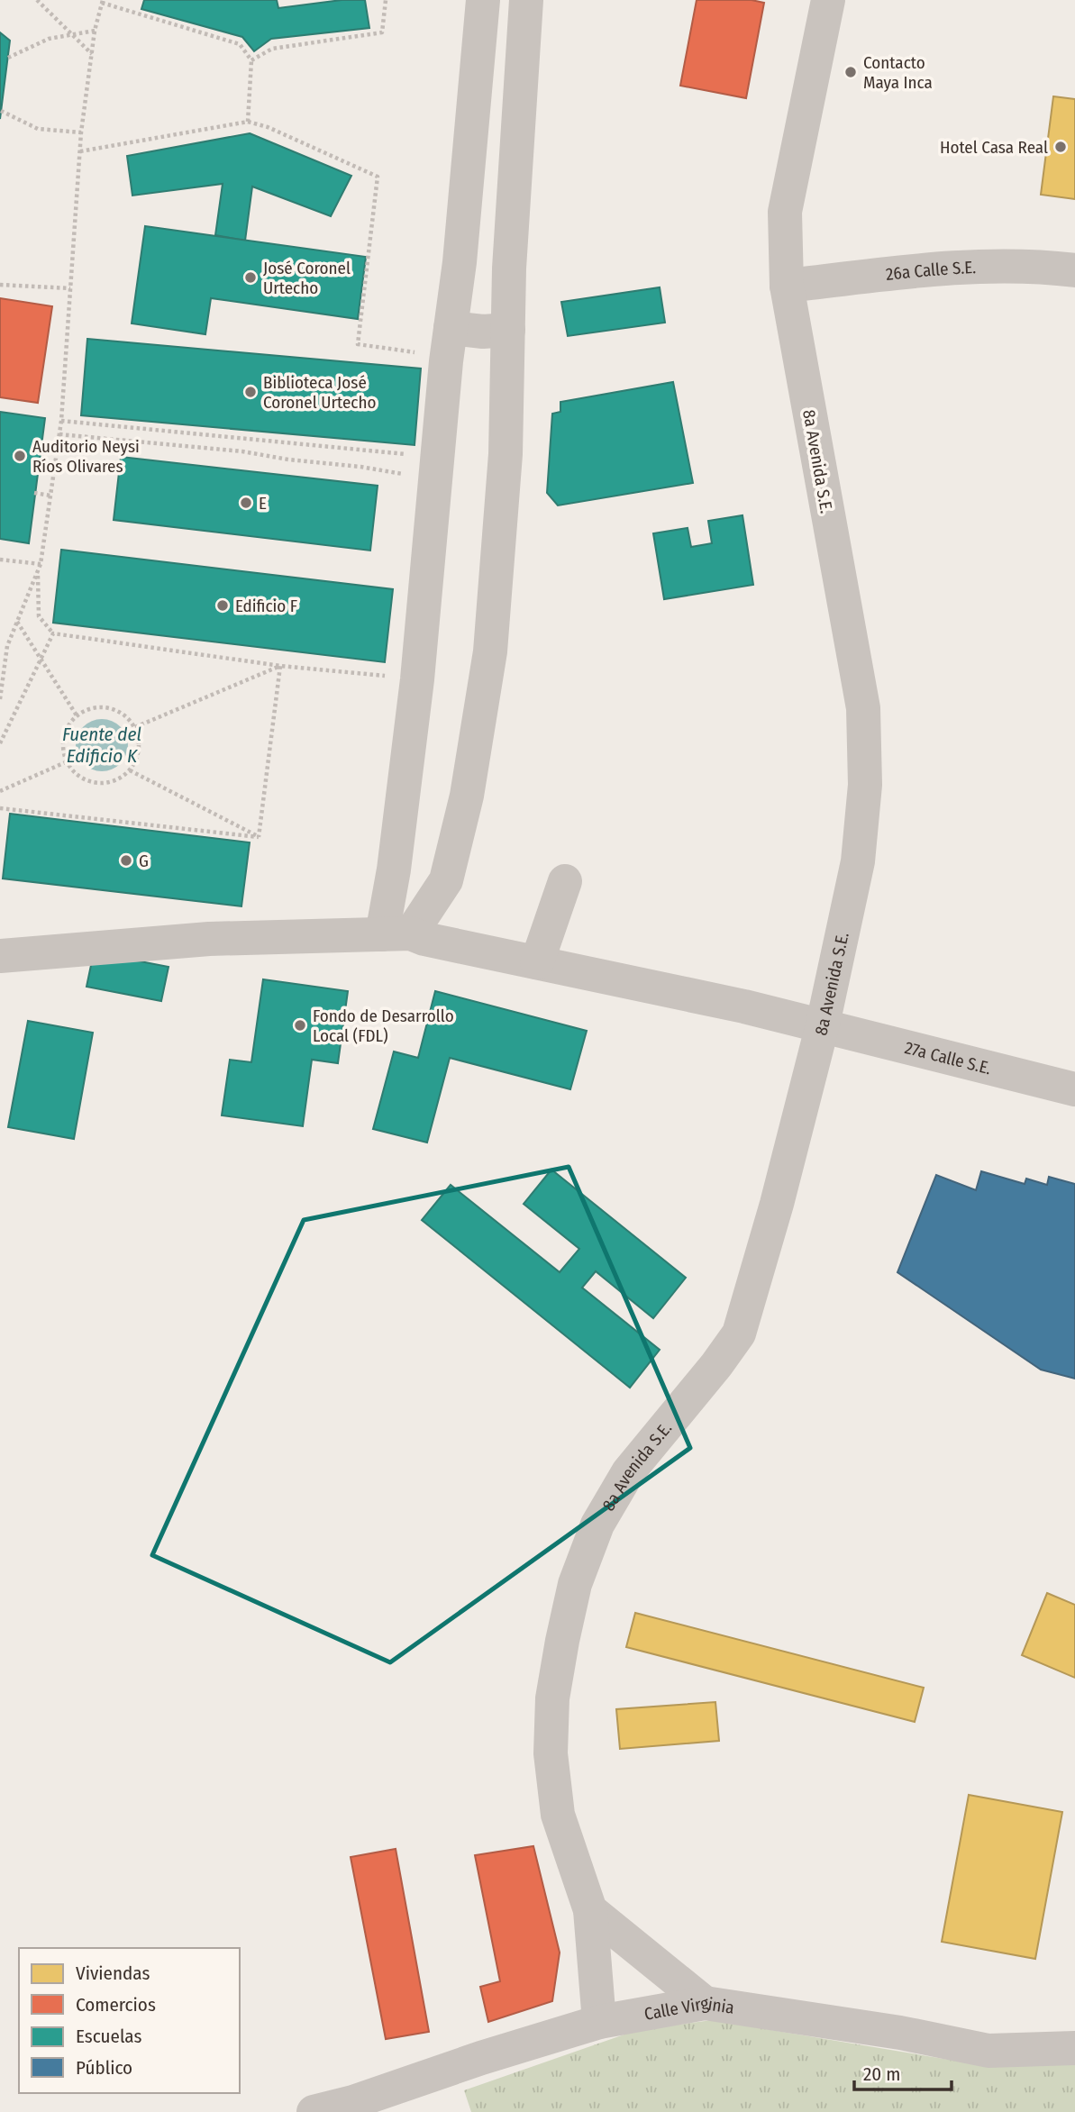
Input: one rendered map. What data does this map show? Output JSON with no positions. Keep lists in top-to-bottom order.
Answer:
{
  "streets": {
    "street": [
      "26a Calle S.E.",
      "8a Avenida S.E.",
      "27a Calle S.E.",
      "Calle Virginia"
    ]
  },
  "crossings": [
    ["26a Calle S.E.", "8a Avenida S.E."],
    ["8a Avenida S.E.", "27a Calle S.E."],
    ["8a Avenida S.E.", "Calle Virginia"]
  ],
  "water": ["Fuente del Edificio K"],
  "places": [
    "Contacto Maya Inca",
    "Hotel Casa Real",
    "José Coronel Urtecho",
    "Biblioteca José Coronel Urtecho",
    "Auditorio Neysi Ríos Olivares",
    "E",
    "Edificio F",
    "G",
    "Fondo de Desarrollo Local (FDL)"
  ],
  "legend": [
    "Viviendas",
    "Comercios",
    "Escuelas",
    "Público"
  ],
  "scale_bar": "20 m"
}
